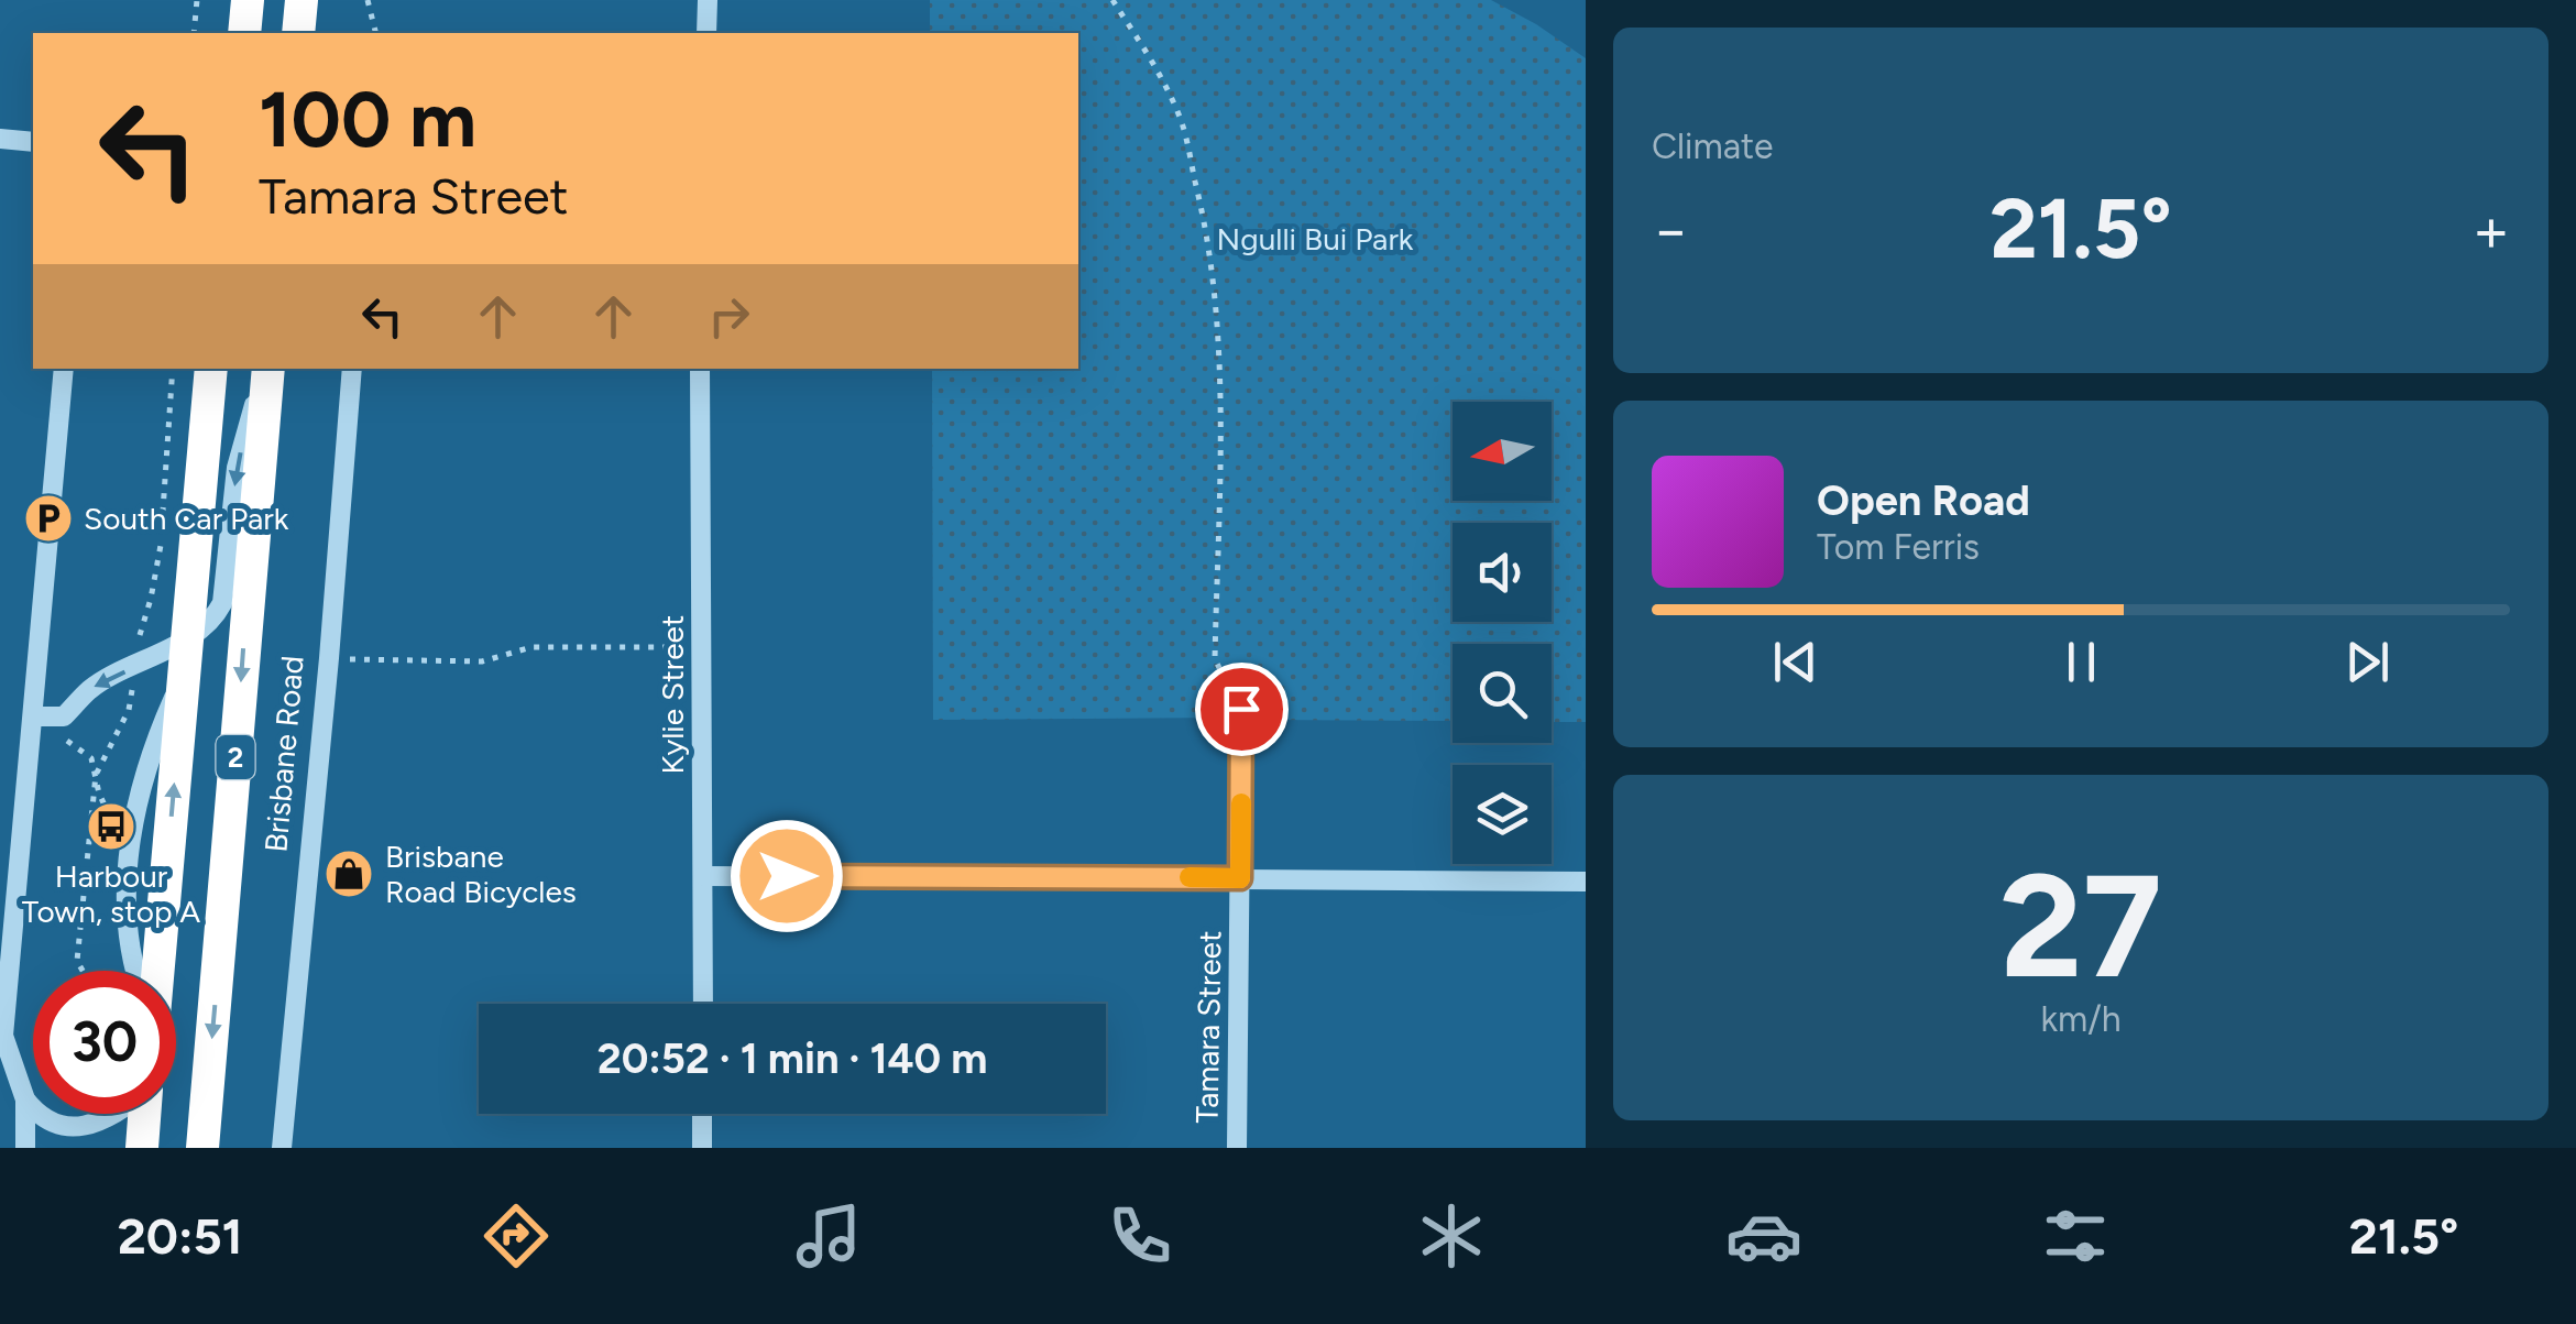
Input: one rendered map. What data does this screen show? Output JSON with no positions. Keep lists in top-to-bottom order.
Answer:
{
  "streets": {
    "highway": ["Brisbane Road", "2"],
    "street": ["Kylie Street", "Tamara Street"]
  },
  "parks": ["Ngulli Bui Park"],
  "places": {
    "parking": ["South Car Park"],
    "bus stop": ["Harbour Town, stop A"],
    "shop": ["Brisbane Road Bicycles"]
  },
  "north": "left",
  "page": {
    "tile": [
      "Climate",
      ["27", "km/h"]
    ],
    "turn": ["100 m", "Tamara Street"],
    "heat": ["−", "21.5°", "+"],
    "song": ["Open Road", "Tom Ferris"],
    "limit": "30",
    "trip": "20:52 · 1 min · 140 m",
    "tabs": ["20:51", "21.5°"]
  }
}
